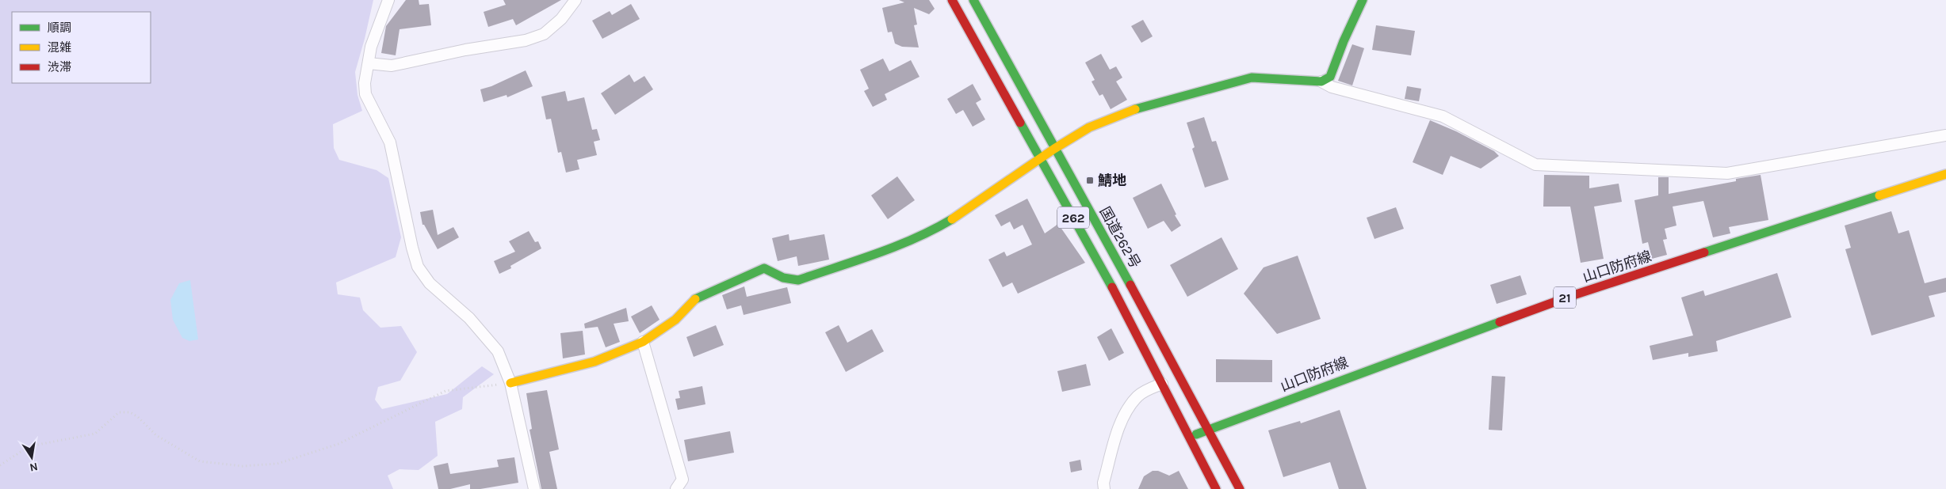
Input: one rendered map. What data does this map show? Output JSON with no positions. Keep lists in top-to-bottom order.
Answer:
{
  "streets": {
    "main road": [
      "262",
      "国道262号",
      "山口防府線",
      "21"
    ]
  },
  "crossings": [
    ["262", "山口防府線"],
    ["国道262号", "山口防府線"]
  ],
  "places": {
    "transit": ["鯖地"]
  },
  "legend": ["順調", "混雑", "渋滞"],
  "north": "bottom"
}
